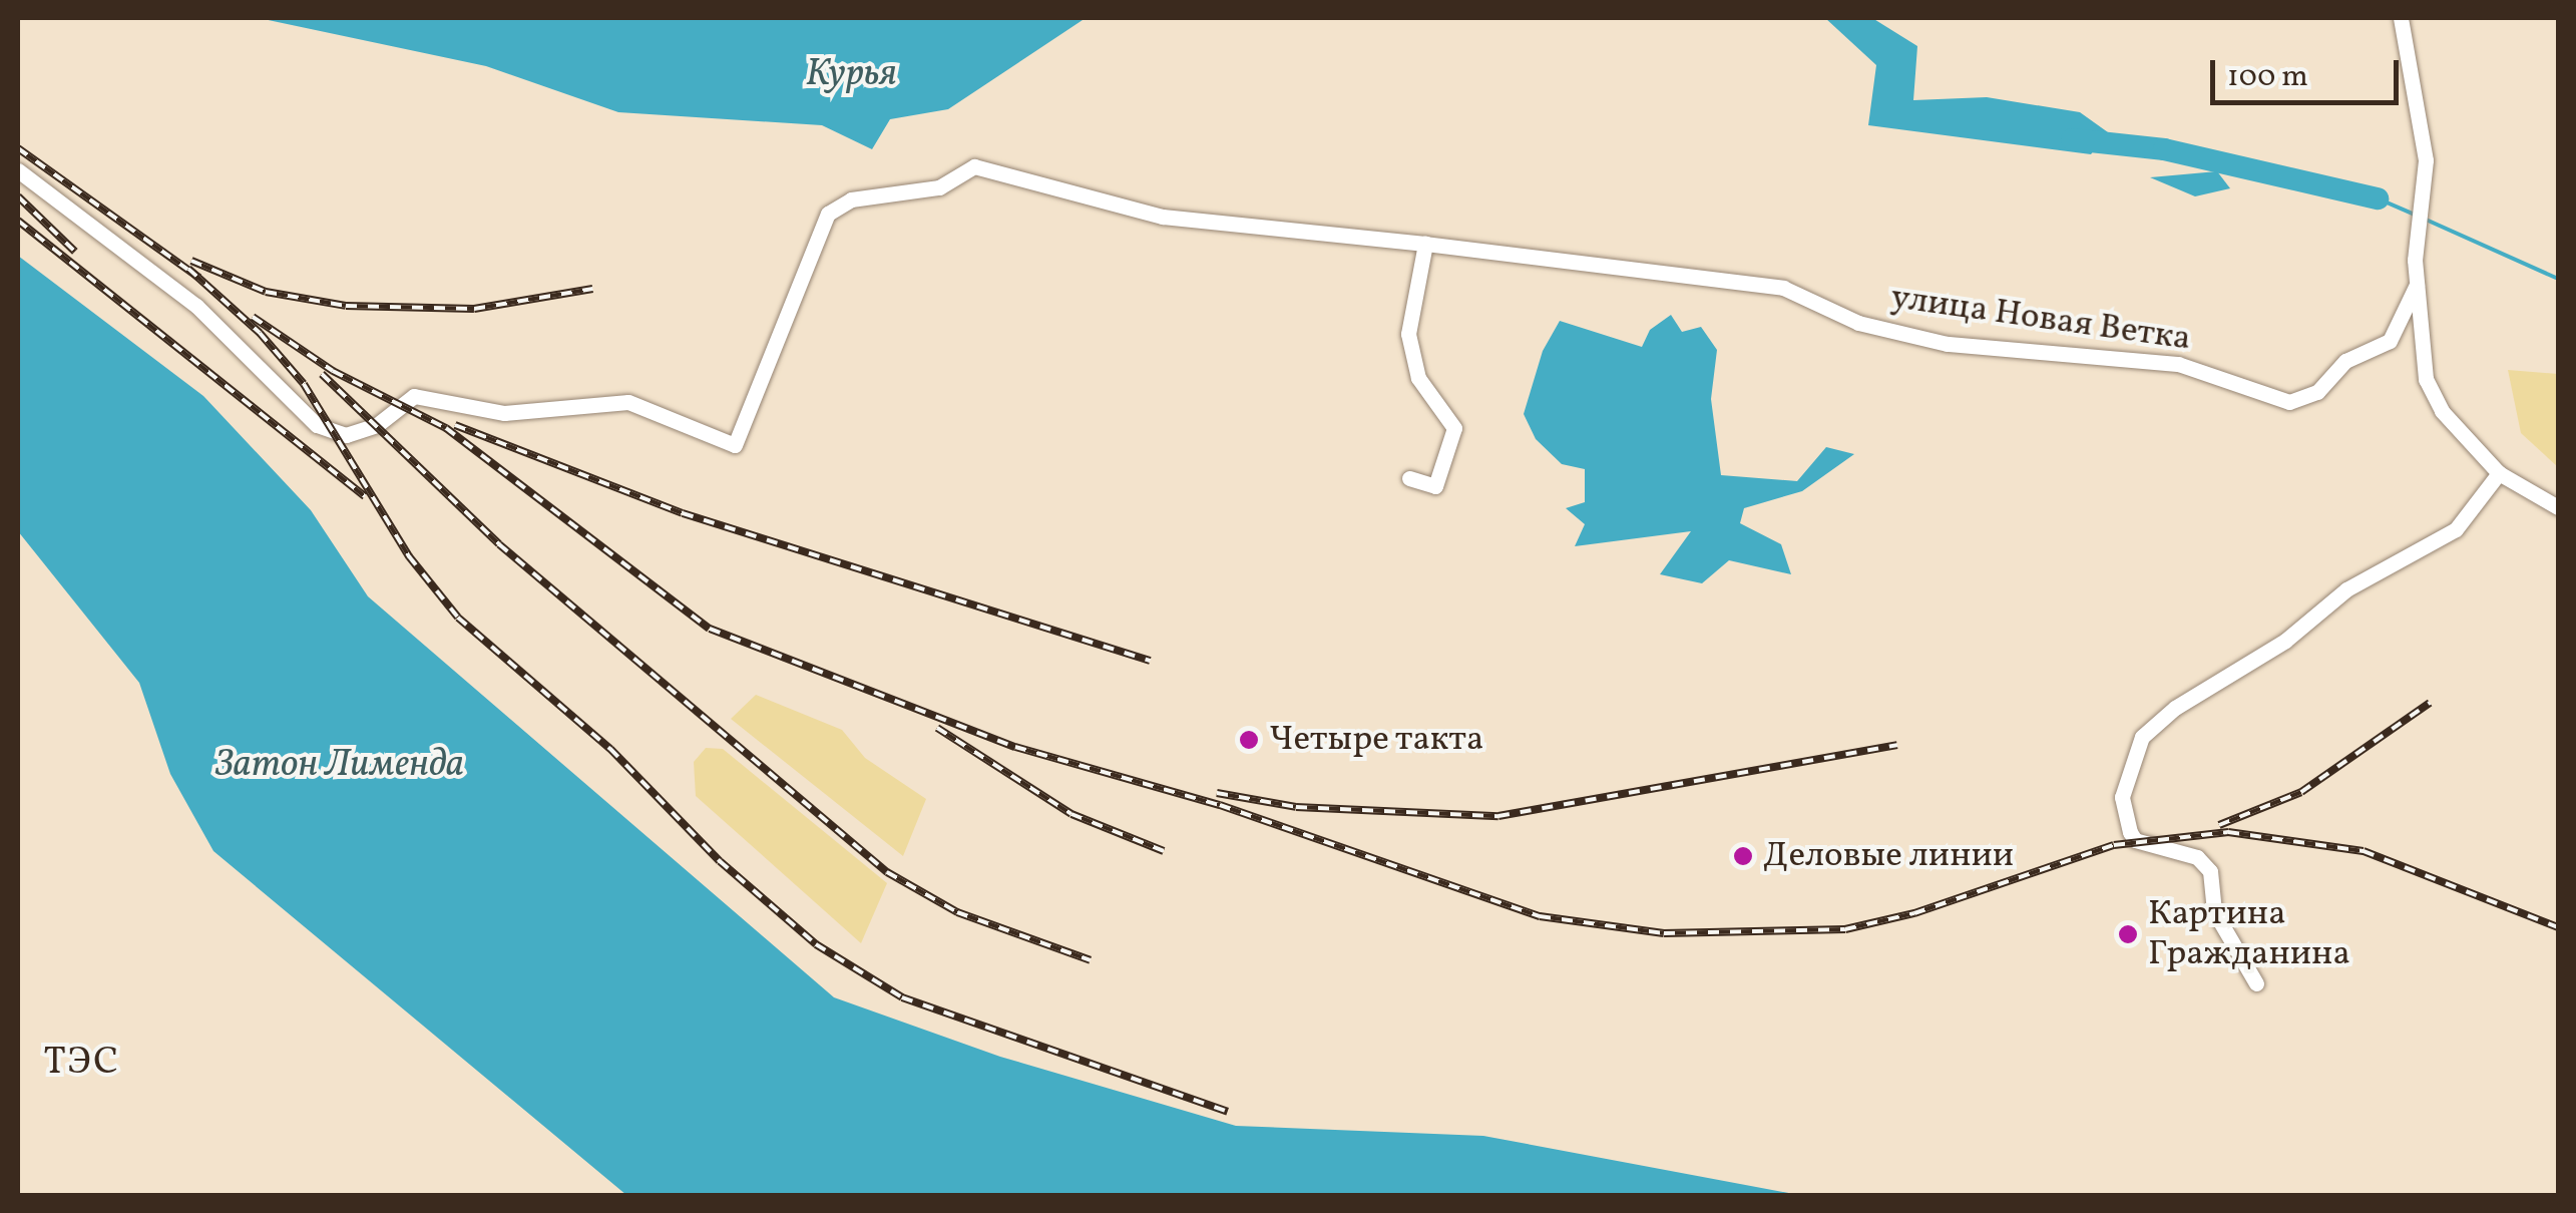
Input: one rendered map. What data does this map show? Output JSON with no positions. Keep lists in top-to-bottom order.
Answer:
{
  "streets": {
    "street": ["улица Новая Ветка"]
  },
  "districts": ["ТЭС"],
  "water": ["Курья", "Затон Лименда"],
  "places": ["Четыре такта", "Деловые линии", "Картина Гражданина"],
  "scale_bar": "100 m"
}
